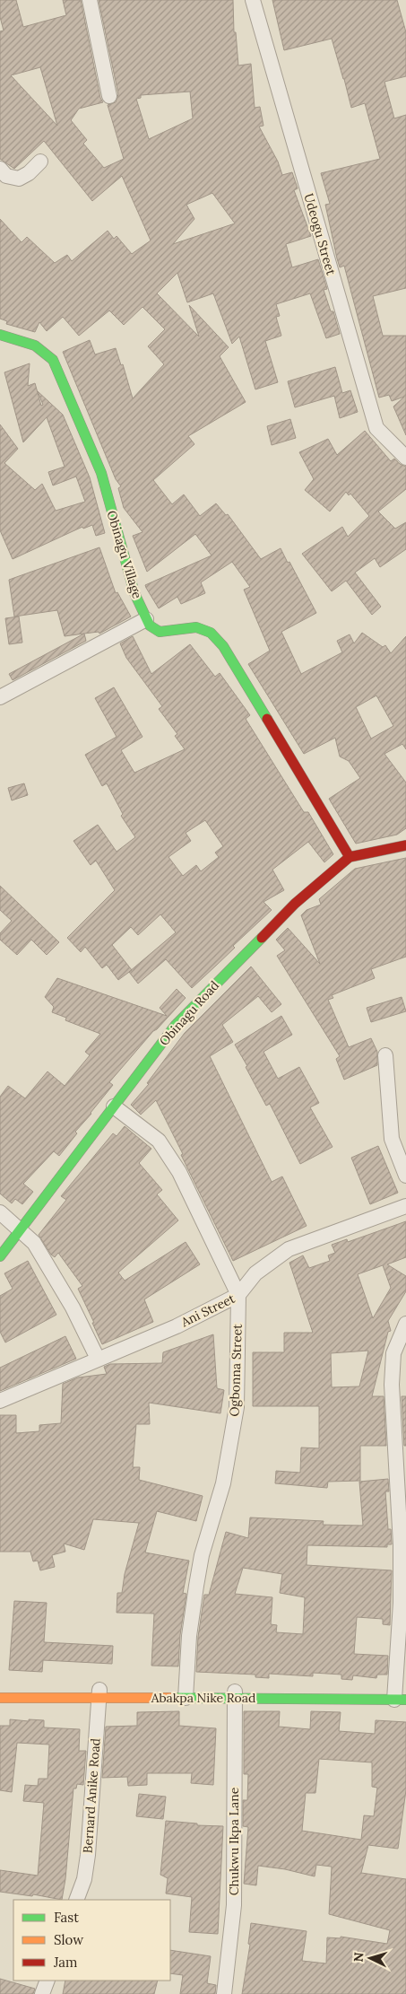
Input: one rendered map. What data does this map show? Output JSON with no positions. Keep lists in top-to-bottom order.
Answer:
{
  "streets": {
    "street": [
      "Udeogu Street",
      "Obinagu Village",
      "Obinagu Road",
      "Ani Street",
      "Ogbonna Street",
      "Abakpa Nike Road",
      "Bernard Anike Road",
      "Chukwu Ikpa Lane"
    ]
  },
  "crossings": [
    ["Obinagu Road", "Ogbonna Street"],
    ["Ani Street", "Ogbonna Street"],
    ["Ogbonna Street", "Abakpa Nike Road"],
    ["Abakpa Nike Road", "Bernard Anike Road"],
    ["Abakpa Nike Road", "Chukwu Ikpa Lane"]
  ],
  "legend": ["Fast", "Slow", "Jam"],
  "north": "left"
}
